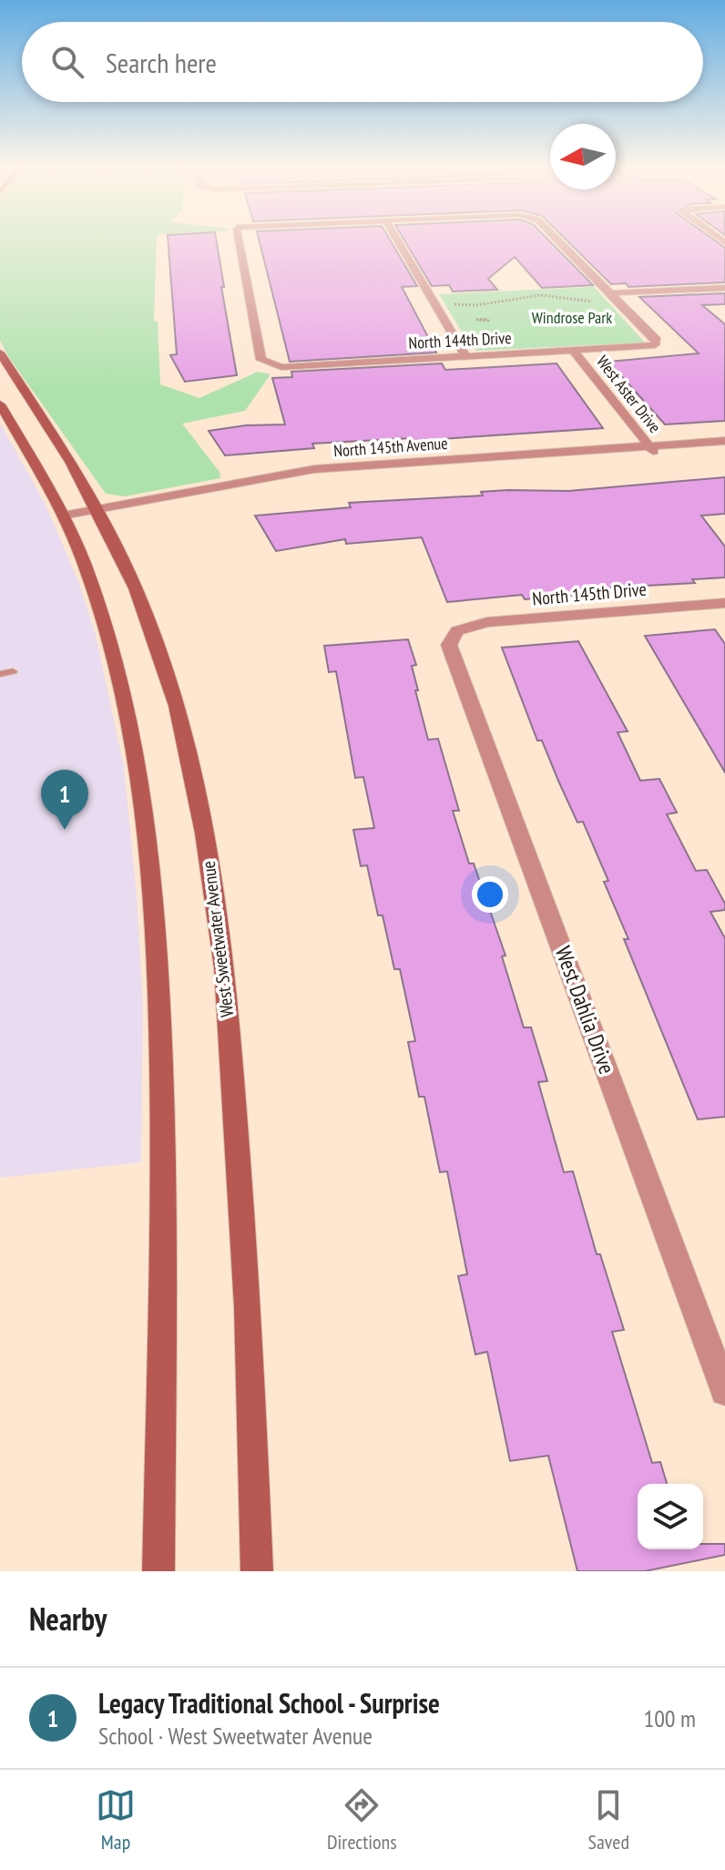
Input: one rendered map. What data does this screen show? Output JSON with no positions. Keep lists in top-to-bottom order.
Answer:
{
  "streets": {
    "street": [
      "North 144th Drive",
      "West Aster Drive",
      "North 145th Avenue",
      "North 145th Drive",
      "West Sweetwater Avenue",
      "West Dahlia Drive"
    ]
  },
  "crossings": [
    ["North 144th Drive", "West Aster Drive"],
    ["West Aster Drive", "North 145th Avenue"],
    ["North 145th Avenue", "West Sweetwater Avenue"],
    ["North 145th Drive", "West Dahlia Drive"]
  ],
  "parks": ["Windrose Park"],
  "north": "left",
  "page": {
    "search": "Search here",
    "pins": "1",
    "heading": "Nearby",
    "list": [
      {
        "mark": "1",
        "name": "Legacy Traditional School - Surprise",
        "note": "School · West Sweetwater Avenue",
        "value": "100 m"
      }
    ],
    "nav": ["Map", "Directions", "Saved"]
  }
}
